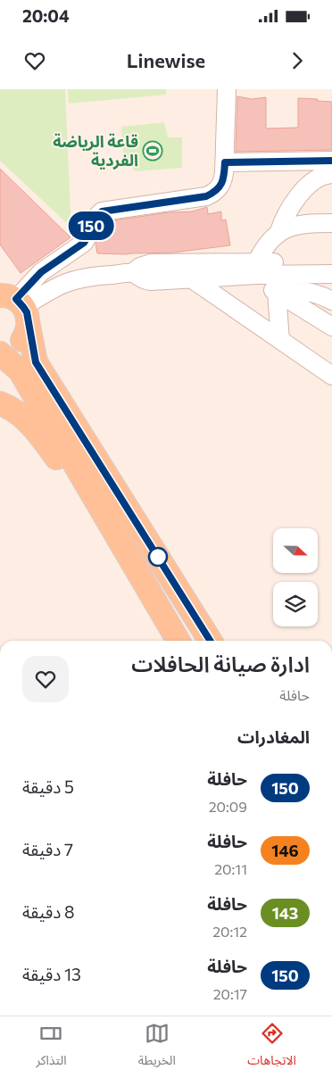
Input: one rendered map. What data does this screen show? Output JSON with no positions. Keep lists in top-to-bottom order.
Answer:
{
  "places": {
    "sports": ["قاعة الرياضة الفردية"]
  },
  "lines": ["bus line 150"],
  "north": "right",
  "page": {
    "status": "20:04",
    "header": "Linewise",
    "on_map": "150",
    "heading": [
      ["ادارة صيانة الحافلات", "حافلة"],
      "المغادرات"
    ],
    "list": [
      {
        "mark": "150",
        "name": "حافلة",
        "note": "20:09",
        "value": "5 دقيقة"
      },
      {
        "mark": "146",
        "name": "حافلة",
        "note": "20:11",
        "value": "7 دقيقة"
      },
      {
        "mark": "143",
        "name": "حافلة",
        "note": "20:12",
        "value": "8 دقيقة"
      },
      {
        "mark": "150",
        "name": "حافلة",
        "note": "20:17",
        "value": "13 دقيقة"
      }
    ],
    "tabs": ["الاتجاهات", "الخريطة", "التذاكر"]
  }
}
